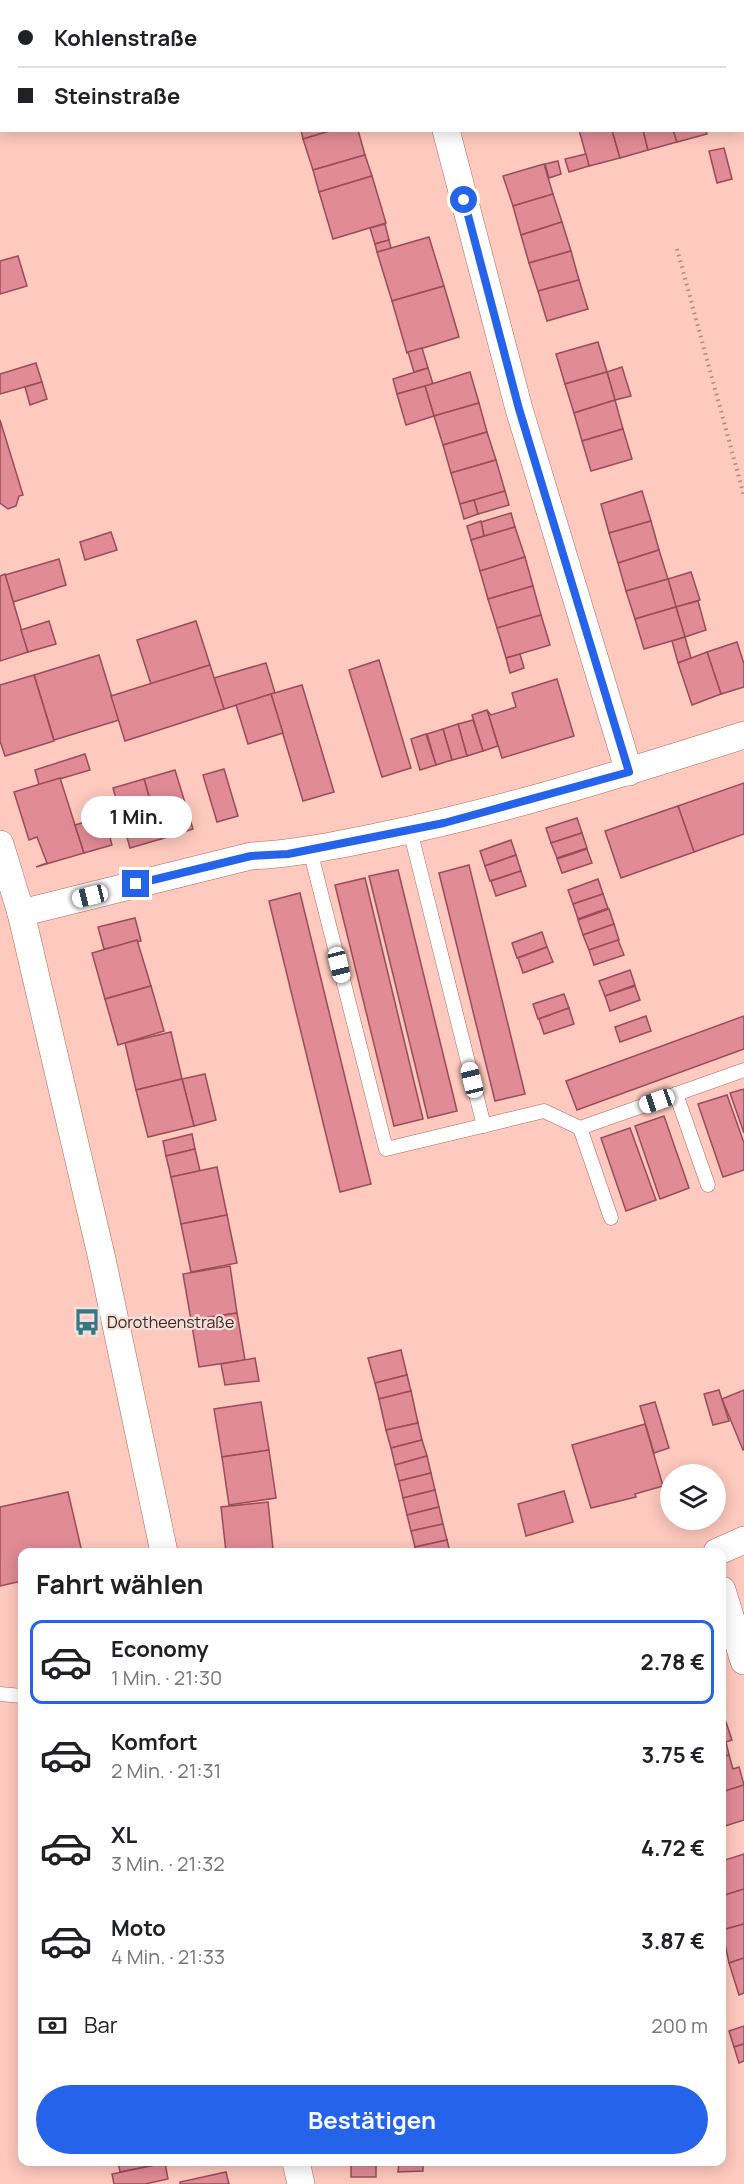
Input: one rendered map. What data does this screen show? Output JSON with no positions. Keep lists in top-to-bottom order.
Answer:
{
  "places": {
    "bus stop": ["Dorotheenstraße"]
  },
  "page": {
    "banner": ["Kohlenstraße", "Steinstraße"],
    "bubble": "1 Min.",
    "heading": "Fahrt wählen",
    "list": [
      {
        "name": "Economy",
        "note": "1 Min. · 21:30",
        "value": "2.78 €"
      },
      {
        "name": "Komfort",
        "note": "2 Min. · 21:31",
        "value": "3.75 €"
      },
      {
        "name": "XL",
        "note": "3 Min. · 21:32",
        "value": "4.72 €"
      },
      {
        "name": "Moto",
        "note": "4 Min. · 21:33",
        "value": "3.87 €"
      }
    ],
    "pay": ["Bar", "200 m"],
    "buttons": "Bestätigen"
  }
}
